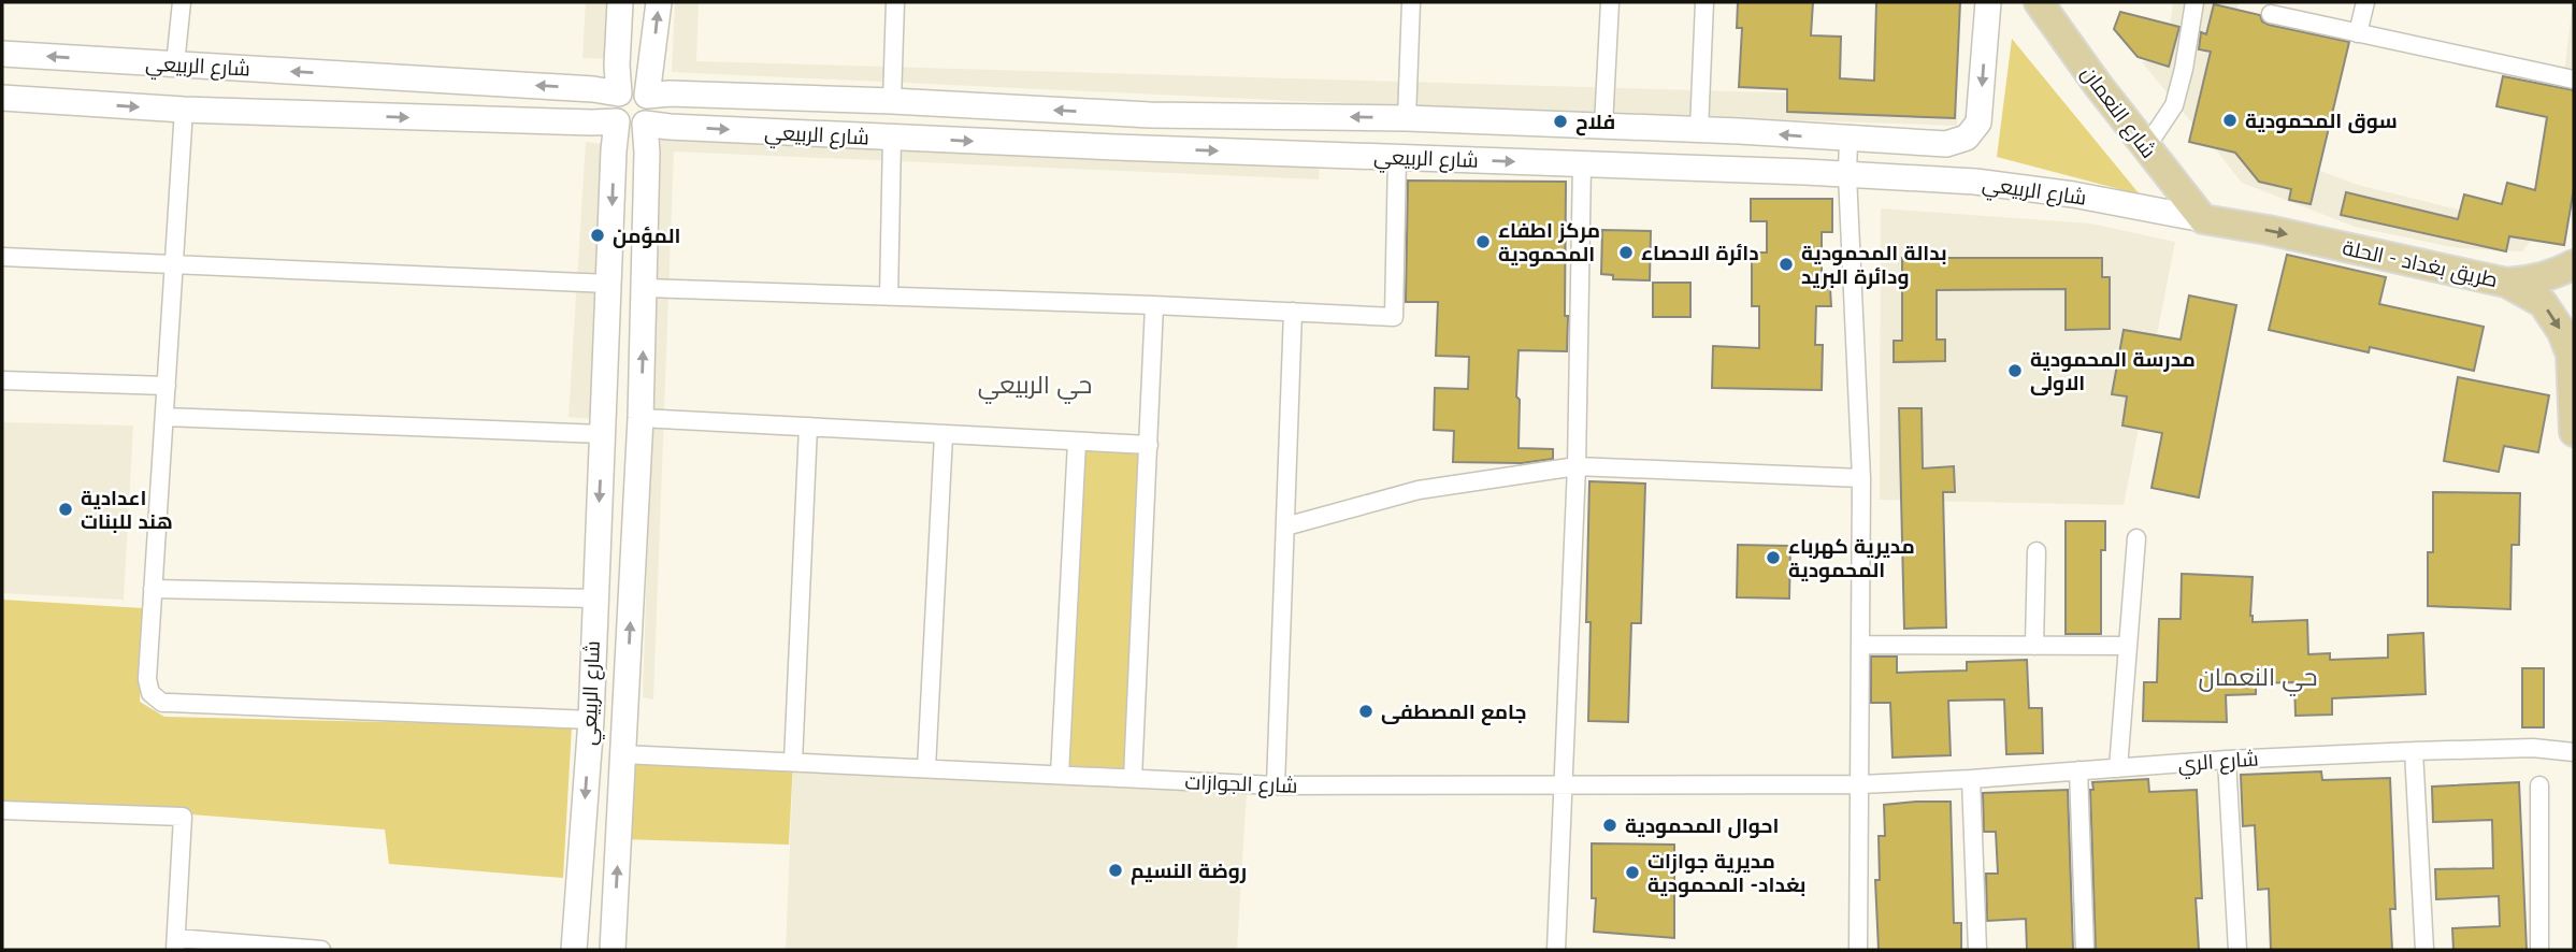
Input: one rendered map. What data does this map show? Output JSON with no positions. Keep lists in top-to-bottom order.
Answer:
{
  "streets": {
    "main road": ["شارع النعمان", "طريق بغداد - الحلة"],
    "street": ["شارع الربيعي", "شارع الري", "شارع الجوازات"]
  },
  "crossings": [
    ["شارع الربيعي", "شارع النعمان"],
    ["شارع الربيعي", "طريق بغداد - الحلة"],
    ["شارع الربيعي", "شارع الجوازات"],
    ["شارع النعمان", "طريق بغداد - الحلة"],
    ["شارع الري", "شارع الجوازات"]
  ],
  "one_way": ["طريق بغداد - الحلة"],
  "districts": ["حي الربيعي", "حي النعمان"],
  "places": [
    "سوق المحمودية",
    "فلاح",
    "المؤمن",
    "مركز اطفاء المحمودية",
    "دائرة الاحصاء",
    "بدالة المحمودية ودائرة البريد",
    "مدرسة المحمودية الاولى",
    "اعدادية هند للبنات",
    "مديرية كهرباء المحمودية",
    "جامع المصطفى",
    "احوال المحمودية",
    "روضة النسيم",
    "مديرية جوازات بغداد- المحمودية"
  ]
}
